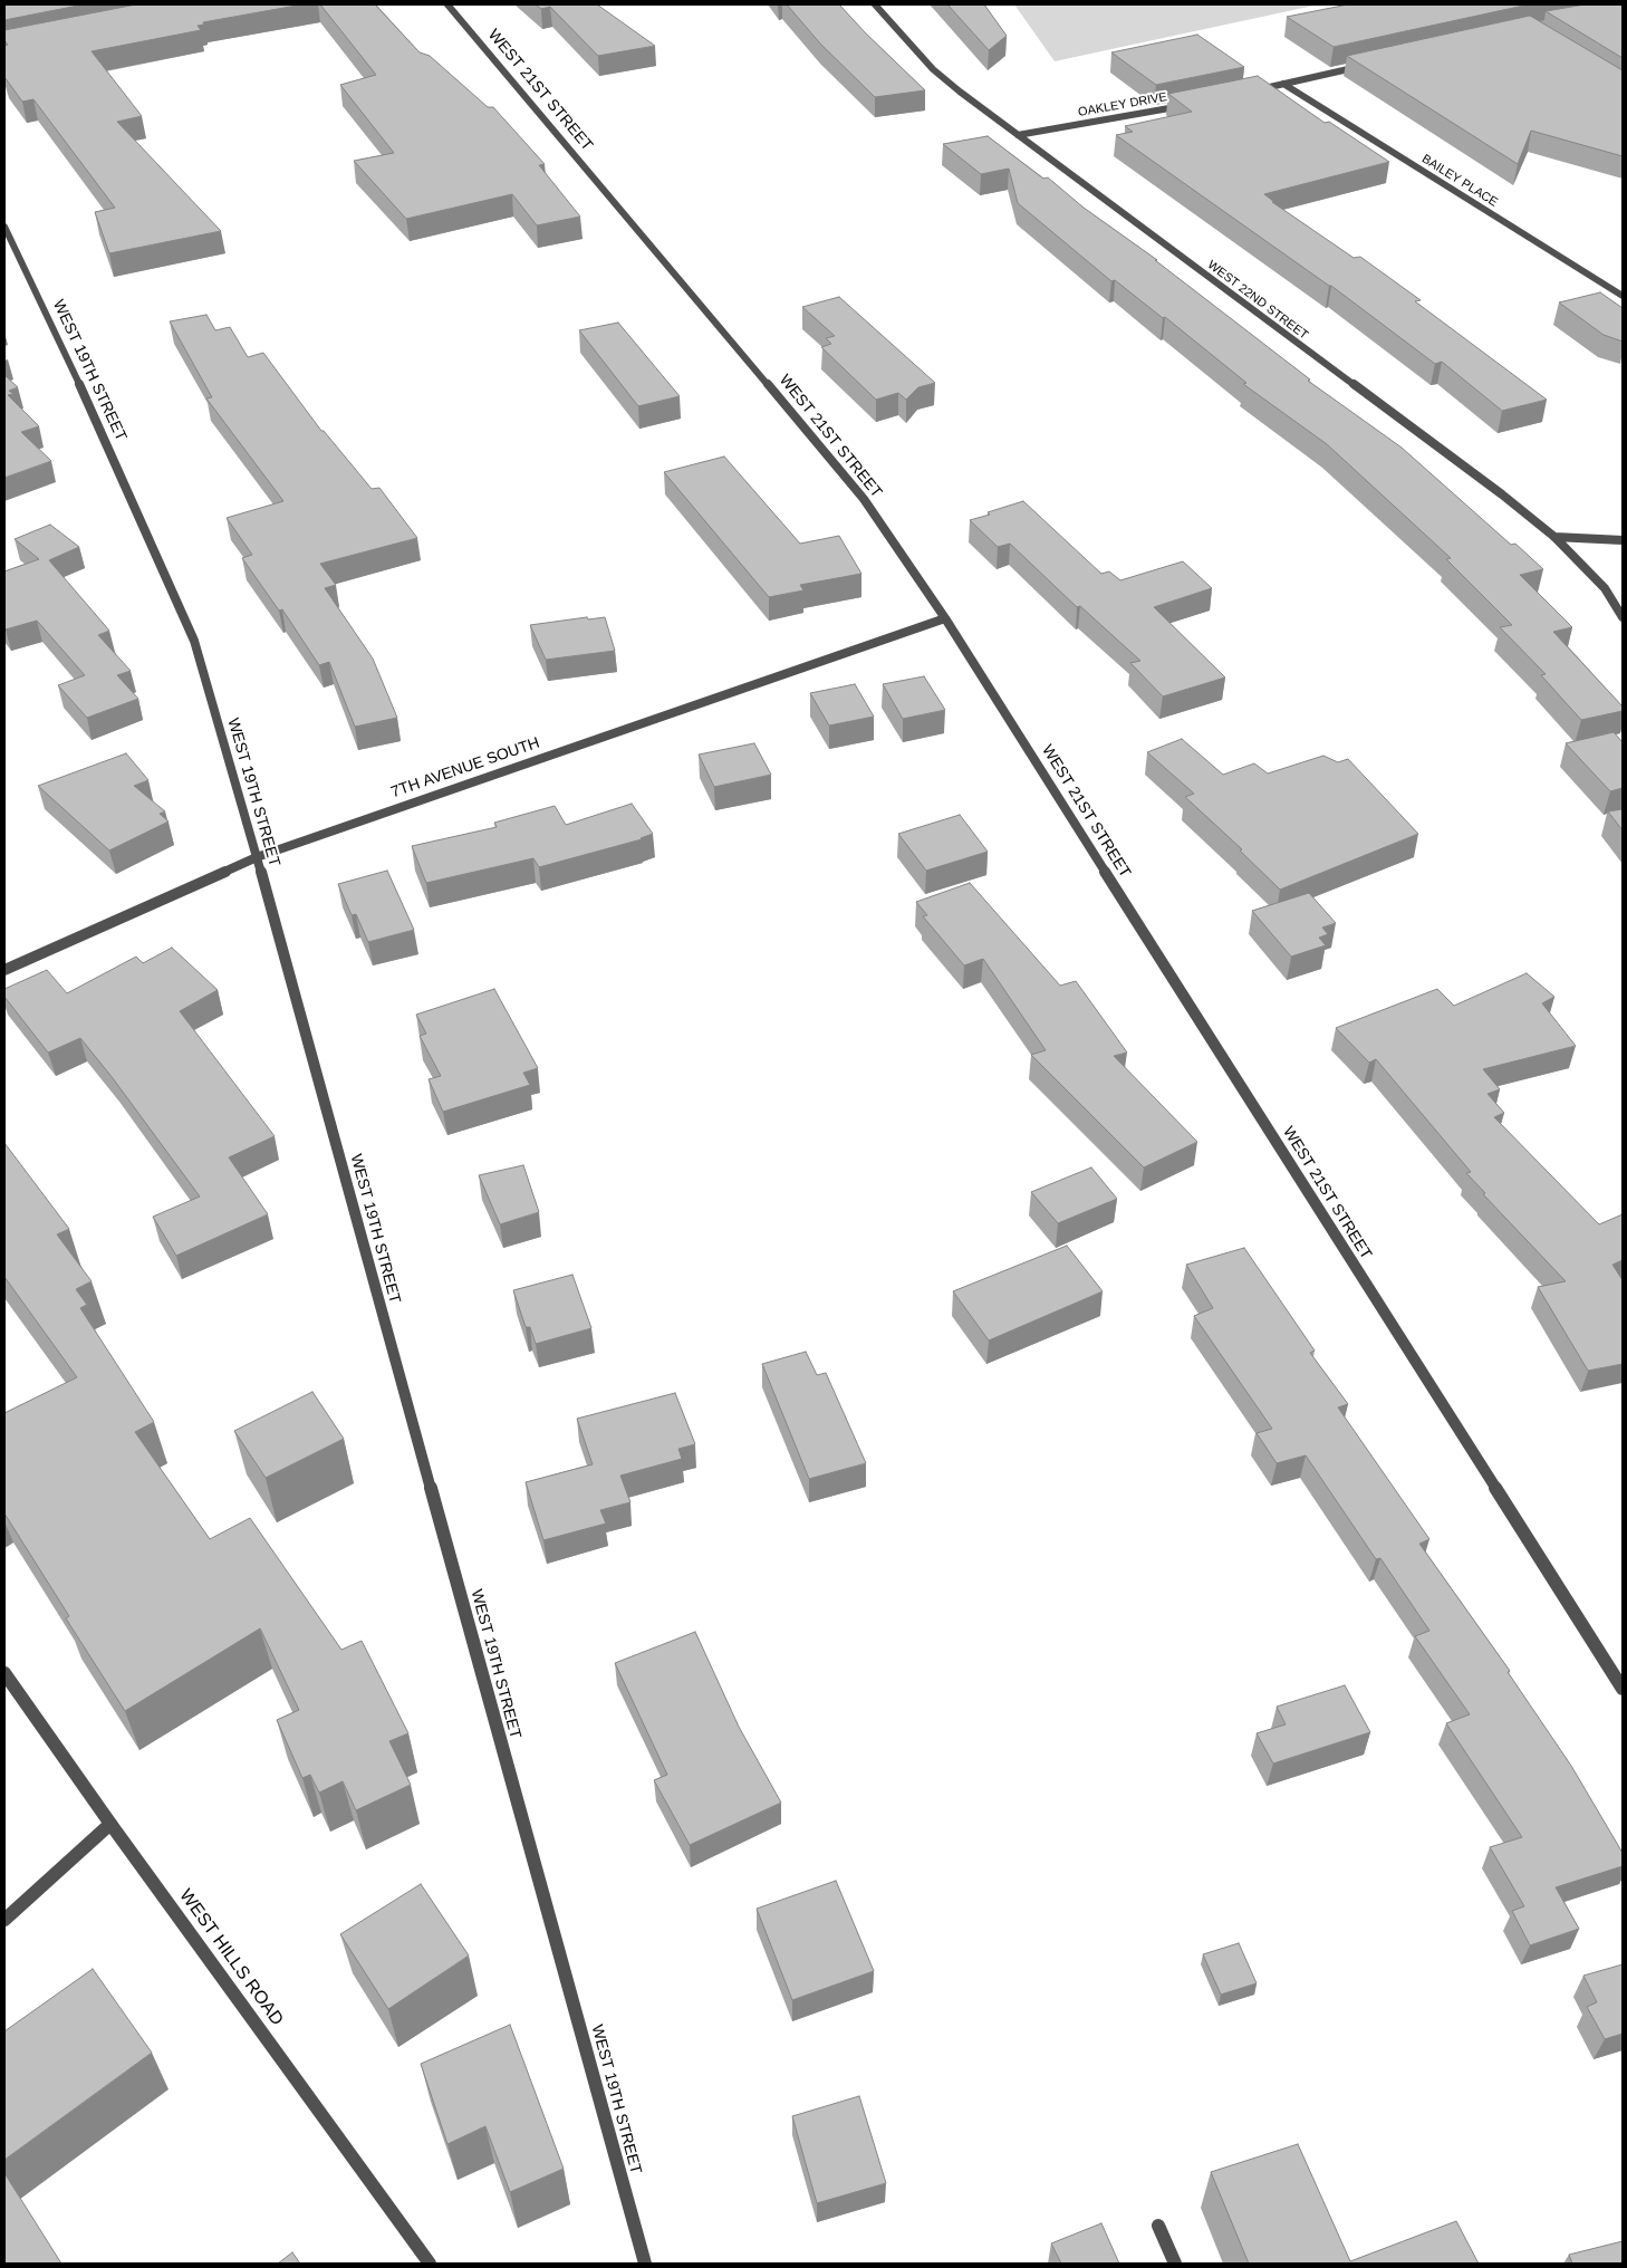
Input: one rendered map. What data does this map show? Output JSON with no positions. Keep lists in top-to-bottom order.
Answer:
{
  "streets": {
    "street": [
      "WEST 21ST STREET",
      "OAKLEY DRIVE",
      "BAILEY PLACE",
      "WEST 22ND STREET",
      "WEST 19TH STREET",
      "7TH AVENUE SOUTH",
      "WEST HILLS ROAD"
    ]
  },
  "crossings": [
    ["WEST 21ST STREET", "7TH AVENUE SOUTH"],
    ["OAKLEY DRIVE", "WEST 22ND STREET"],
    ["WEST 19TH STREET", "7TH AVENUE SOUTH"]
  ]
}
